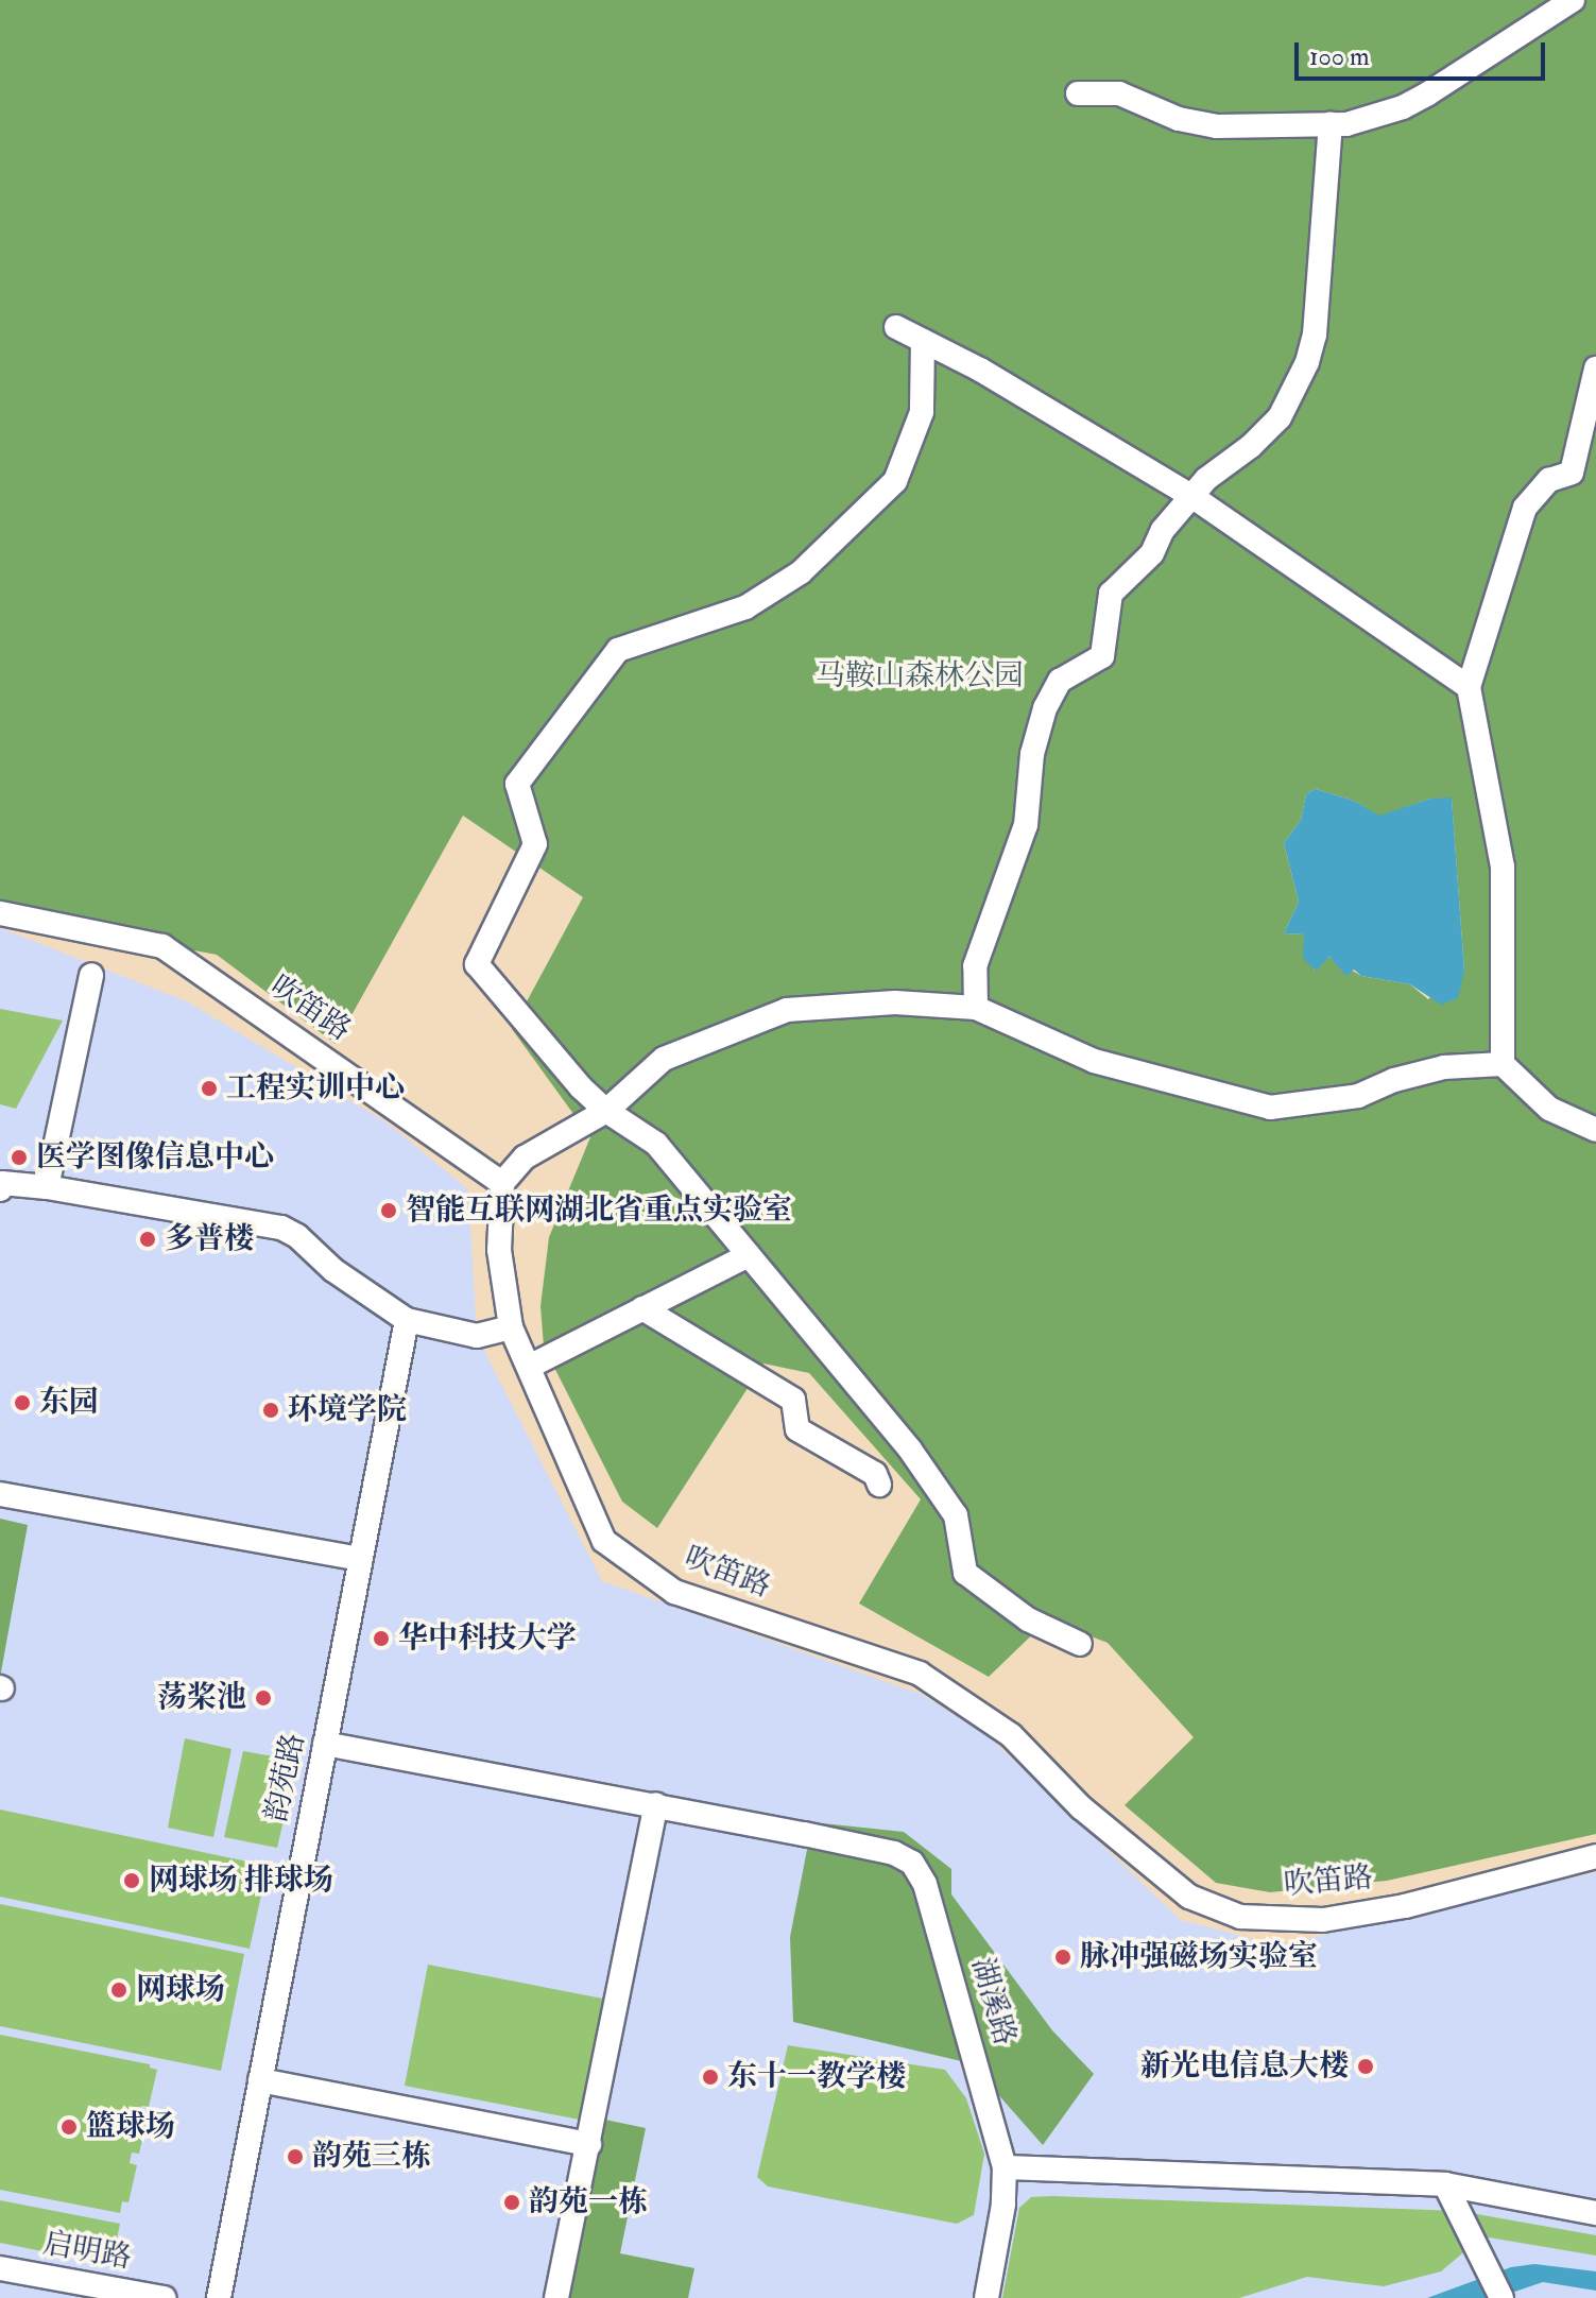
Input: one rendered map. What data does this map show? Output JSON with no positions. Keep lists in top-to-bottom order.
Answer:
{
  "streets": {
    "street": [
      "吹笛路",
      "韵苑路",
      "湖溪路",
      "启明路"
    ]
  },
  "crossings": [
    ["韵苑路", "湖溪路"]
  ],
  "parks": ["马鞍山森林公园"],
  "places": [
    "工程实训中心",
    "医学图像信息中心",
    "智能互联网湖北省重点实验室",
    "多普楼",
    "东园",
    "环境学院",
    "华中科技大学",
    "荡桨池",
    "网球场 排球场",
    "脉冲强磁场实验室",
    "网球场",
    "新光电信息大楼",
    "东十一教学楼",
    "篮球场",
    "韵苑三栋",
    "韵苑一栋"
  ],
  "scale_bar": "100 m"
}
